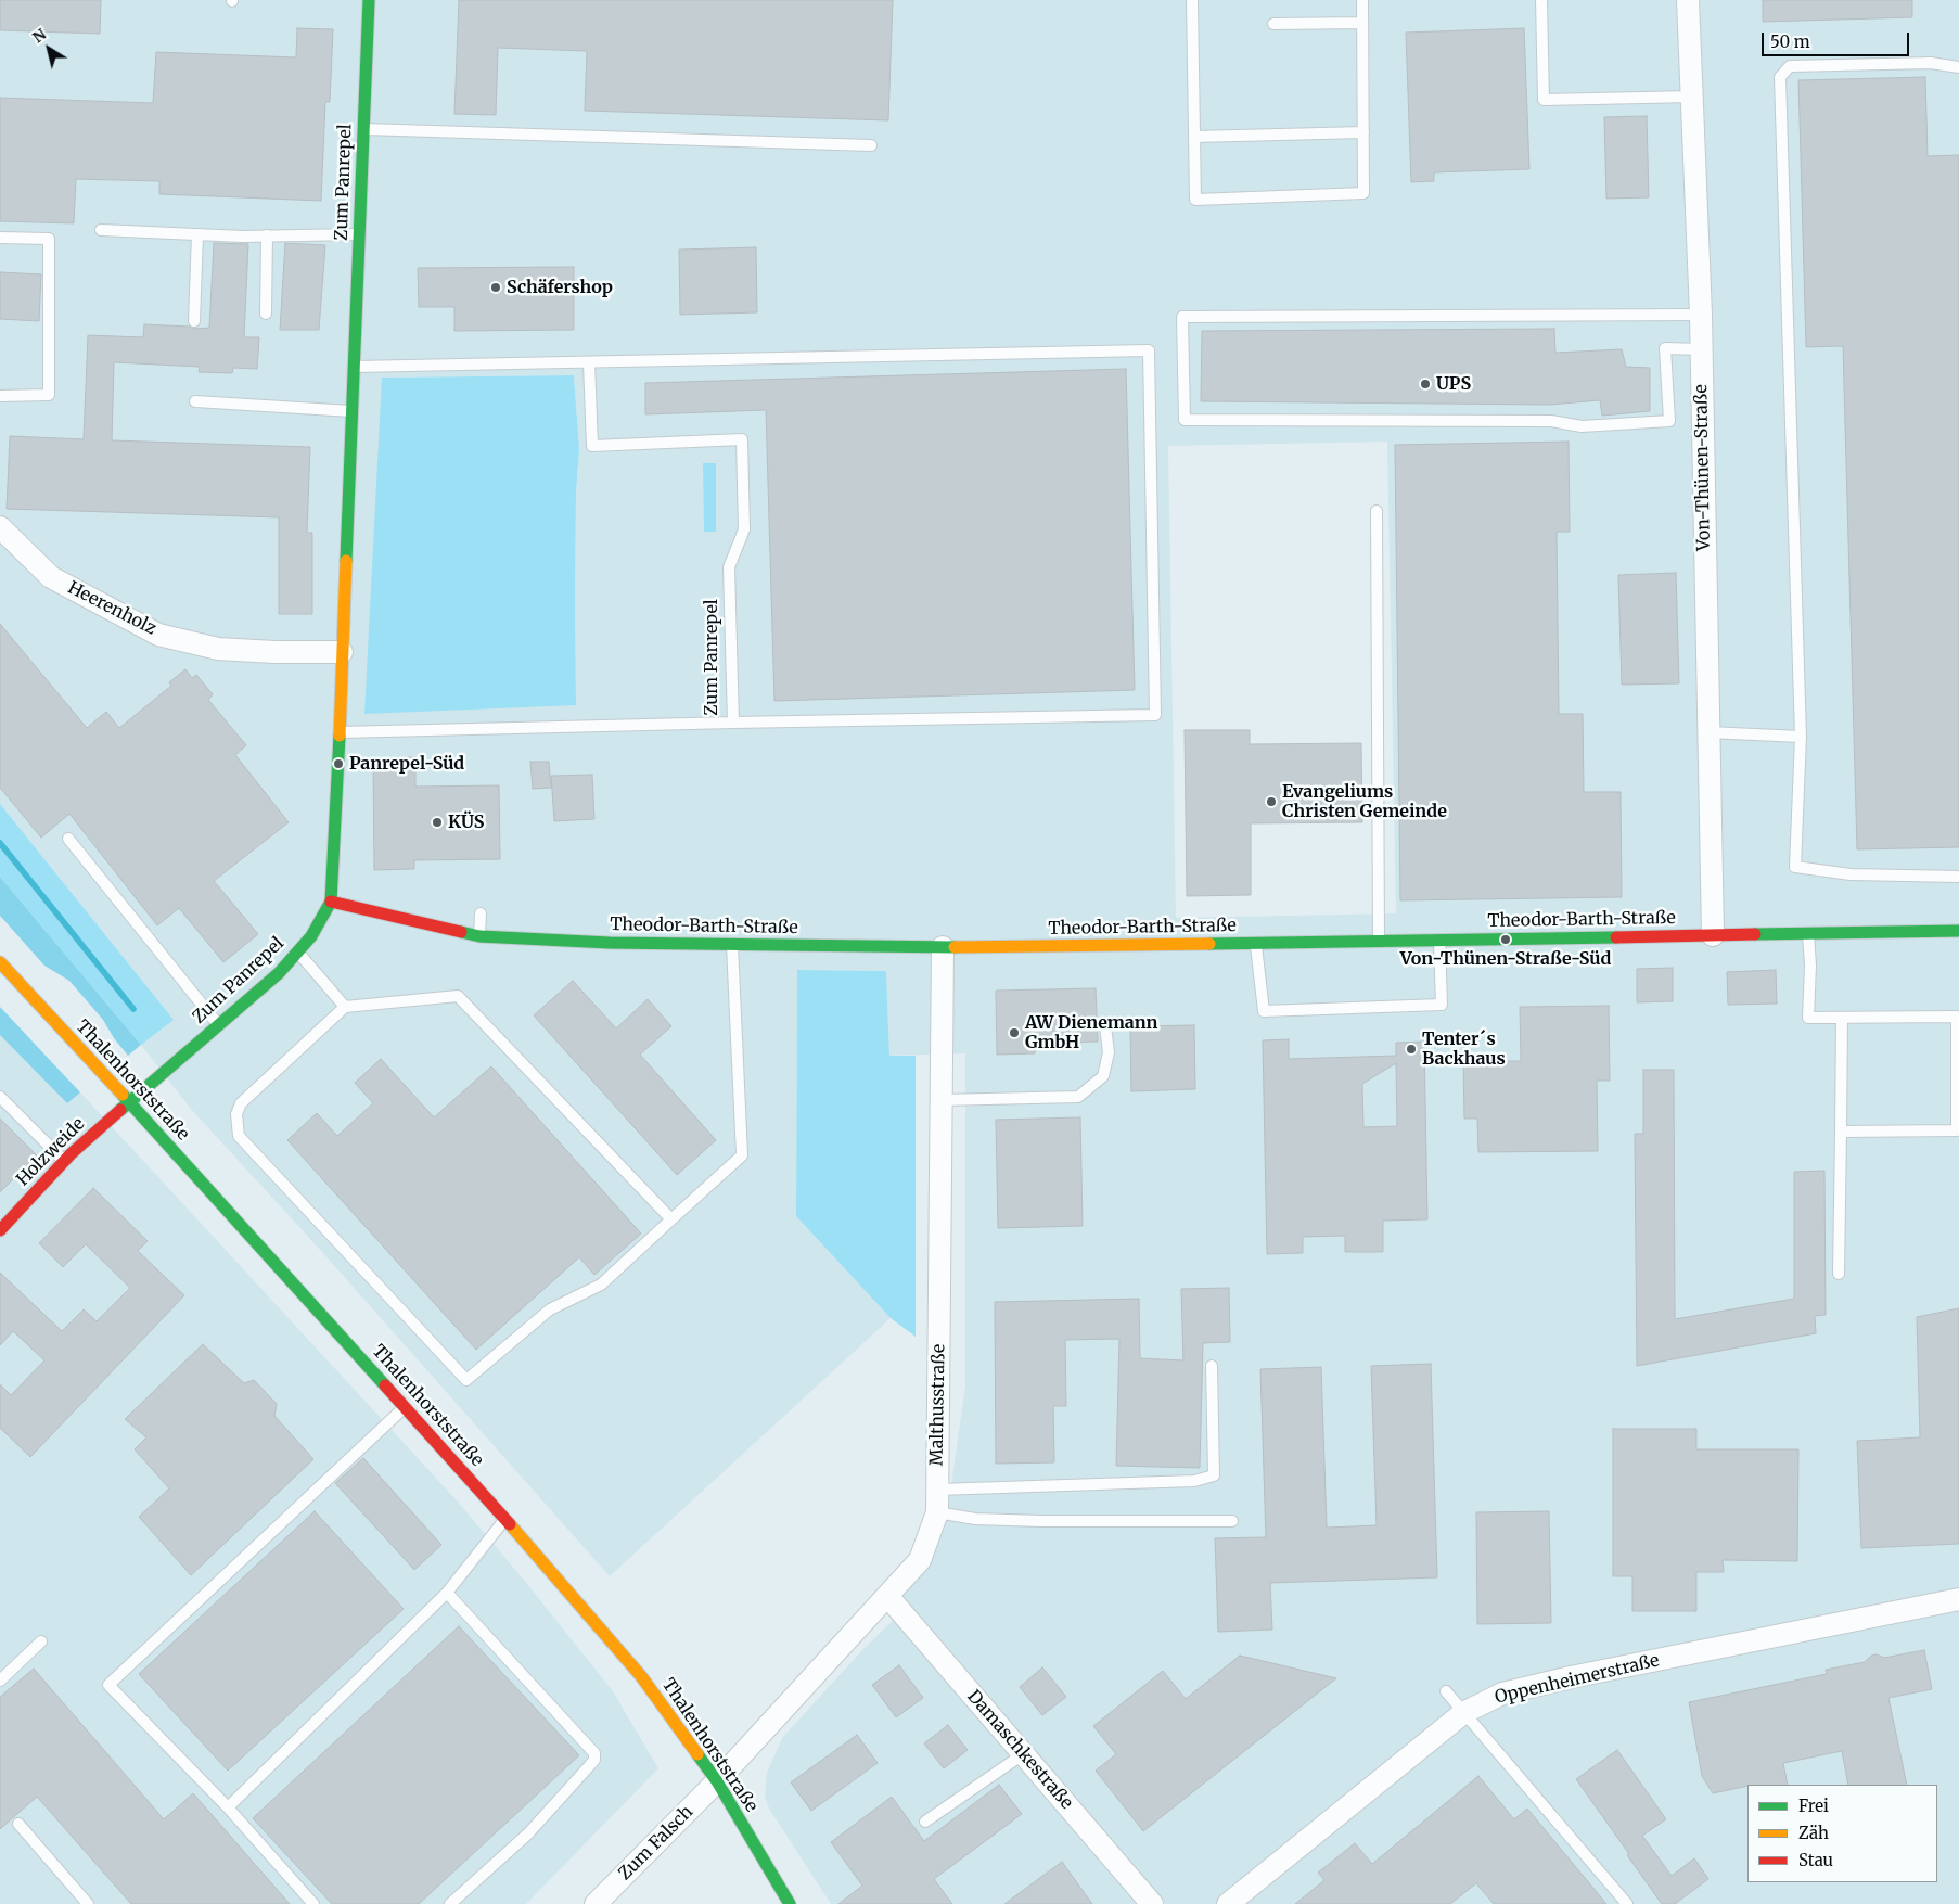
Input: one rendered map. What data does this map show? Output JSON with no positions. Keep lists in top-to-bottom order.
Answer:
{
  "streets": {
    "street": [
      "Zum Panrepel",
      "Von-Thünen-Straße",
      "Heerenholz",
      "Theodor-Barth-Straße",
      "Thalenhorststraße",
      "Holzweide",
      "Malthusstraße",
      "Oppenheimerstraße",
      "Damaschkestraße",
      "Zum Falsch"
    ]
  },
  "crossings": [
    ["Zum Panrepel", "Heerenholz"],
    ["Zum Panrepel", "Theodor-Barth-Straße"],
    ["Zum Panrepel", "Thalenhorststraße"],
    ["Zum Panrepel", "Holzweide"],
    ["Von-Thünen-Straße", "Theodor-Barth-Straße"],
    ["Theodor-Barth-Straße", "Malthusstraße"],
    ["Thalenhorststraße", "Holzweide"],
    ["Thalenhorststraße", "Malthusstraße"],
    ["Thalenhorststraße", "Zum Falsch"],
    ["Malthusstraße", "Damaschkestraße"],
    ["Malthusstraße", "Zum Falsch"]
  ],
  "places": [
    "Schäfershop",
    "UPS",
    "Panrepel-Süd",
    "Evangeliums Christen Gemeinde",
    "KÜS",
    "Von-Thünen-Straße-Süd",
    "AW Dienemann GmbH",
    "Tenter´s Backhaus"
  ],
  "legend": ["Frei", "Zäh", "Stau"],
  "scale_bar": "50 m",
  "north": "top left"
}
